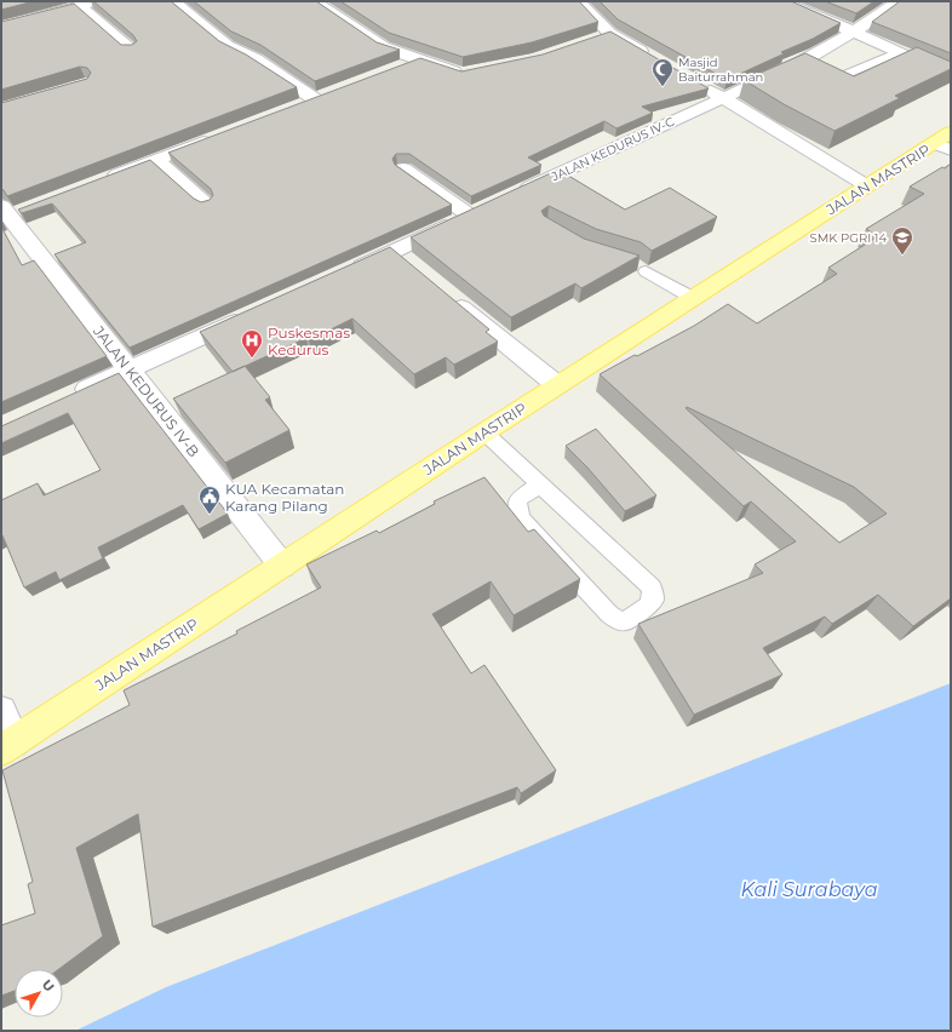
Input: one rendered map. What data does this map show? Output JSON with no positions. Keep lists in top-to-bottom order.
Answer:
{
  "streets": {
    "main road": ["JALAN MASTRIP"],
    "street": ["JALAN KEDURUS IV-C", "JALAN KEDURUS IV-B"]
  },
  "crossings": [
    ["JALAN MASTRIP", "JALAN KEDURUS IV-B"]
  ],
  "water": ["Kali Surabaya"],
  "places": {
    "mosque": ["Masjid Baiturrahman"],
    "school or university": ["SMK PGRI 14"],
    "hospital": ["Puskesmas Kedurus"],
    "public building": ["KUA Kecamatan Karang Pilang"]
  },
  "north": "top right"
}
